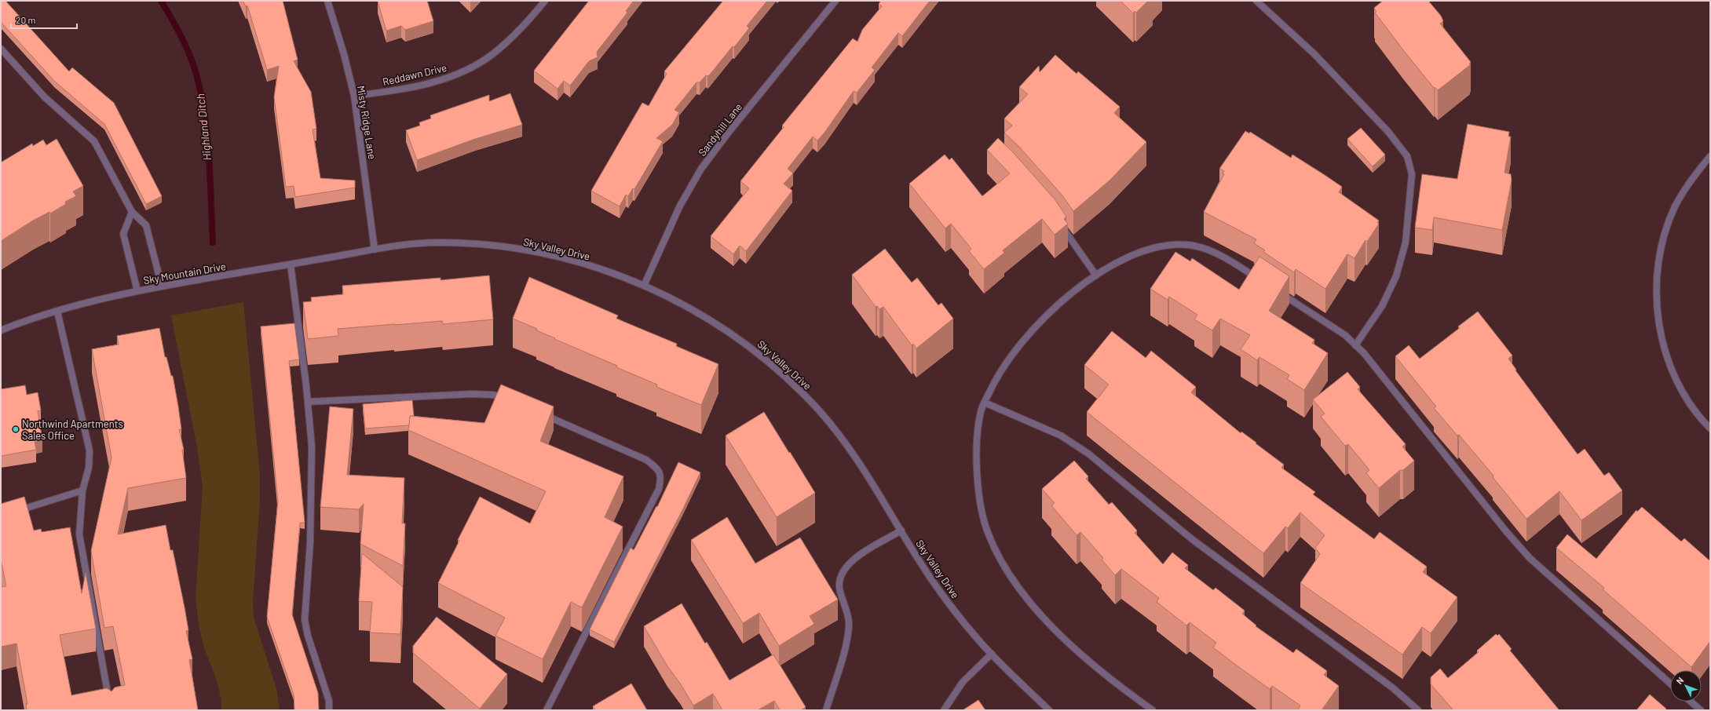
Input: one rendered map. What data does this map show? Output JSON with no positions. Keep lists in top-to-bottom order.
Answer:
{
  "streets": {
    "street": [
      "Reddawn Drive",
      "Misty Ridge Lane",
      "Sandyhill Lane",
      "Sky Valley Drive",
      "Sky Mountain Drive"
    ]
  },
  "crossings": [
    ["Reddawn Drive", "Misty Ridge Lane"],
    ["Misty Ridge Lane", "Sky Valley Drive"],
    ["Misty Ridge Lane", "Sky Mountain Drive"],
    ["Sandyhill Lane", "Sky Valley Drive"],
    ["Sky Valley Drive", "Sky Mountain Drive"]
  ],
  "water": ["Highland Ditch"],
  "places": ["Northwind Apartments Sales Office"],
  "scale_bar": "20 m",
  "north": "top left"
}
